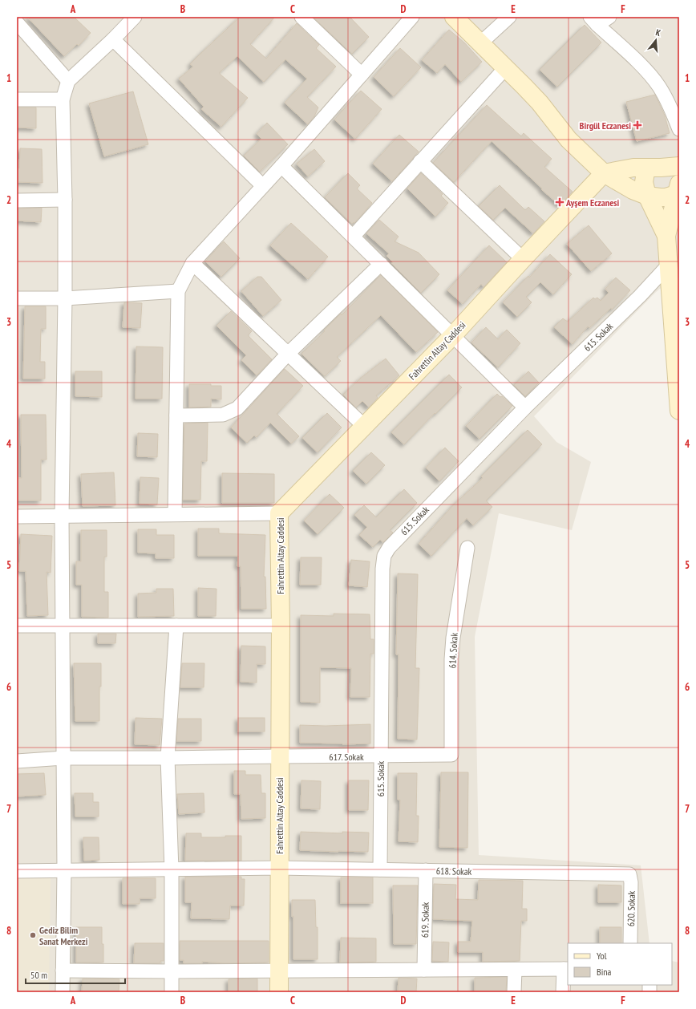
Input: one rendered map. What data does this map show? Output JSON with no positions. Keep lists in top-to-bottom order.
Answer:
{
  "streets": {
    "street": [
      "615. Sokak",
      "Fahrettin Altay Caddesi",
      "614. Sokak",
      "617. Sokak",
      "618. Sokak",
      "620. Sokak",
      "619. Sokak"
    ]
  },
  "crossings": [
    ["615. Sokak", "617. Sokak"],
    ["615. Sokak", "618. Sokak"],
    ["Fahrettin Altay Caddesi", "617. Sokak"],
    ["Fahrettin Altay Caddesi", "618. Sokak"],
    ["614. Sokak", "617. Sokak"],
    ["618. Sokak", "620. Sokak"],
    ["618. Sokak", "619. Sokak"]
  ],
  "places": {
    "health": ["Birgül Eczanesi", "Ayşem Eczanesi"],
    "other": ["Gediz Bilim Sanat Merkezi"]
  },
  "legend": ["Yol", "Bina"],
  "scale_bar": "50 m",
  "north": "top",
  "grid": {
    "columns": [
      "A",
      "B",
      "C",
      "D",
      "E",
      "F"
    ],
    "rows": [
      "1",
      "2",
      "3",
      "4",
      "5",
      "6",
      "7",
      "8"
    ]
  }
}
